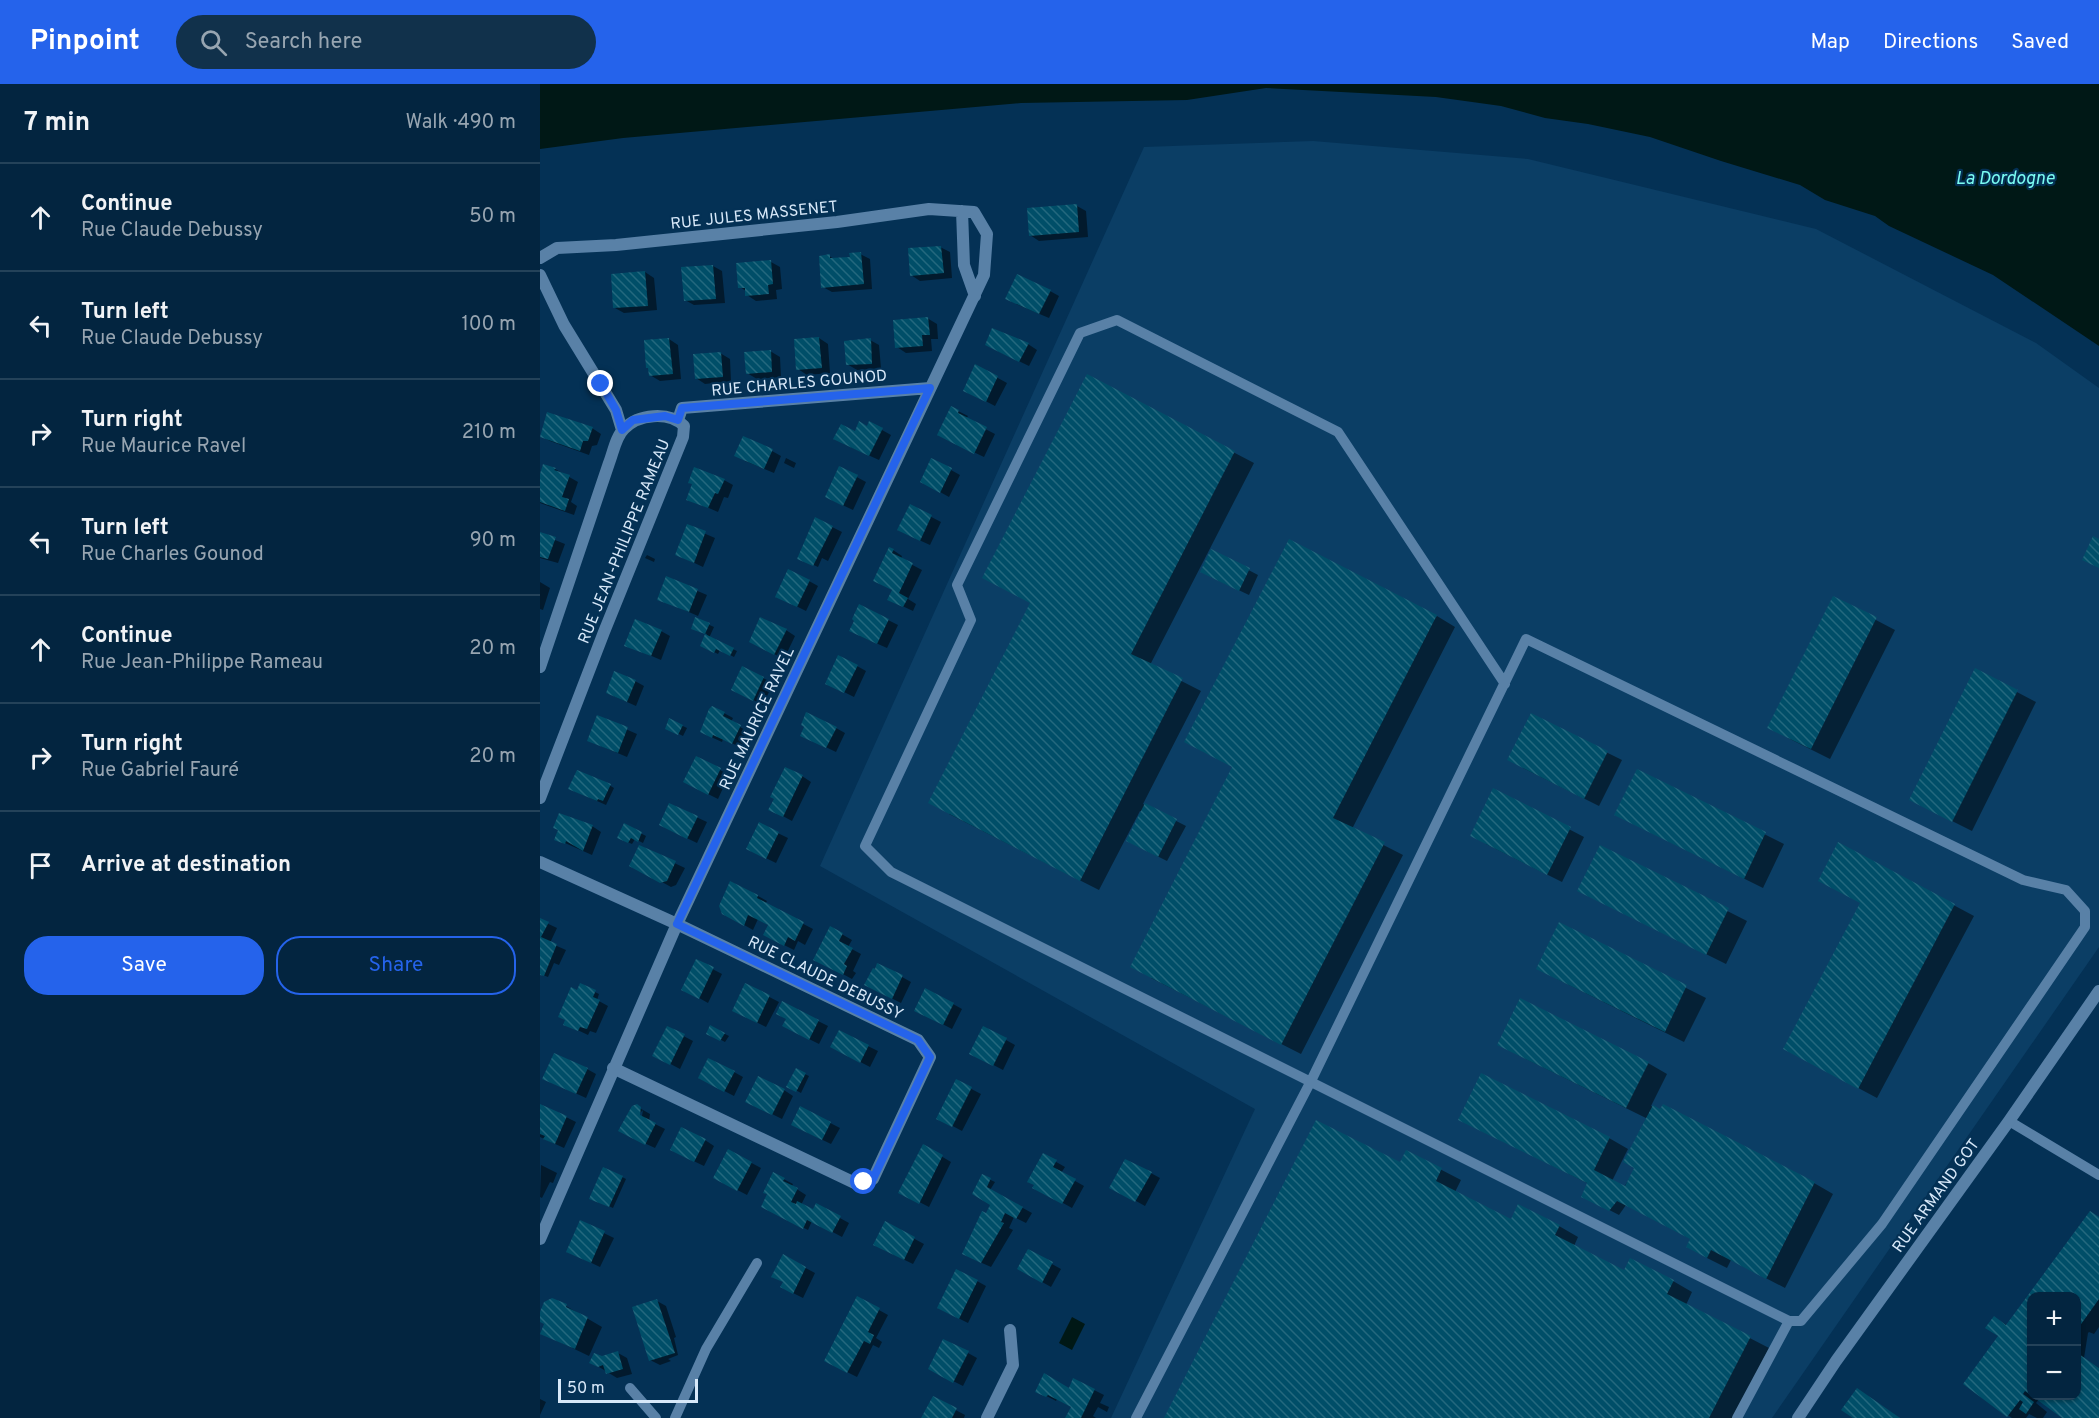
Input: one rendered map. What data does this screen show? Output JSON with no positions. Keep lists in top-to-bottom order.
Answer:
{
  "streets": {
    "street": [
      "RUE JULES MASSENET",
      "RUE CHARLES GOUNOD",
      "RUE JEAN-PHILIPPE RAMEAU",
      "RUE MAURICE RAVEL",
      "RUE CLAUDE DEBUSSY",
      "RUE ARMAND GOT"
    ]
  },
  "crossings": [
    ["RUE JULES MASSENET", "RUE MAURICE RAVEL"],
    ["RUE CHARLES GOUNOD", "RUE JEAN-PHILIPPE RAMEAU"],
    ["RUE CHARLES GOUNOD", "RUE MAURICE RAVEL"],
    ["RUE MAURICE RAVEL", "RUE CLAUDE DEBUSSY"]
  ],
  "water": ["La Dordogne"],
  "scale_bar": "50 m",
  "page": {
    "header": "Pinpoint",
    "search": "Search here",
    "nav": ["Map", "Directions", "Saved"],
    "heading": ["7 min", "Walk · 490 m"],
    "list": [
      ["Continue", "Rue Claude Debussy", "50 m"],
      ["Turn left", "Rue Claude Debussy", "100 m"],
      ["Turn right", "Rue Maurice Ravel", "210 m"],
      ["Turn left", "Rue Charles Gounod", "90 m"],
      ["Continue", "Rue Jean-Philippe Rameau", "20 m"],
      ["Turn right", "Rue Gabriel Fauré", "20 m"],
      "Arrive at destination"
    ],
    "buttons": ["Save", "Share"],
    "map_buttons": ["+", "−"],
    "scale": "50 m"
  }
}
